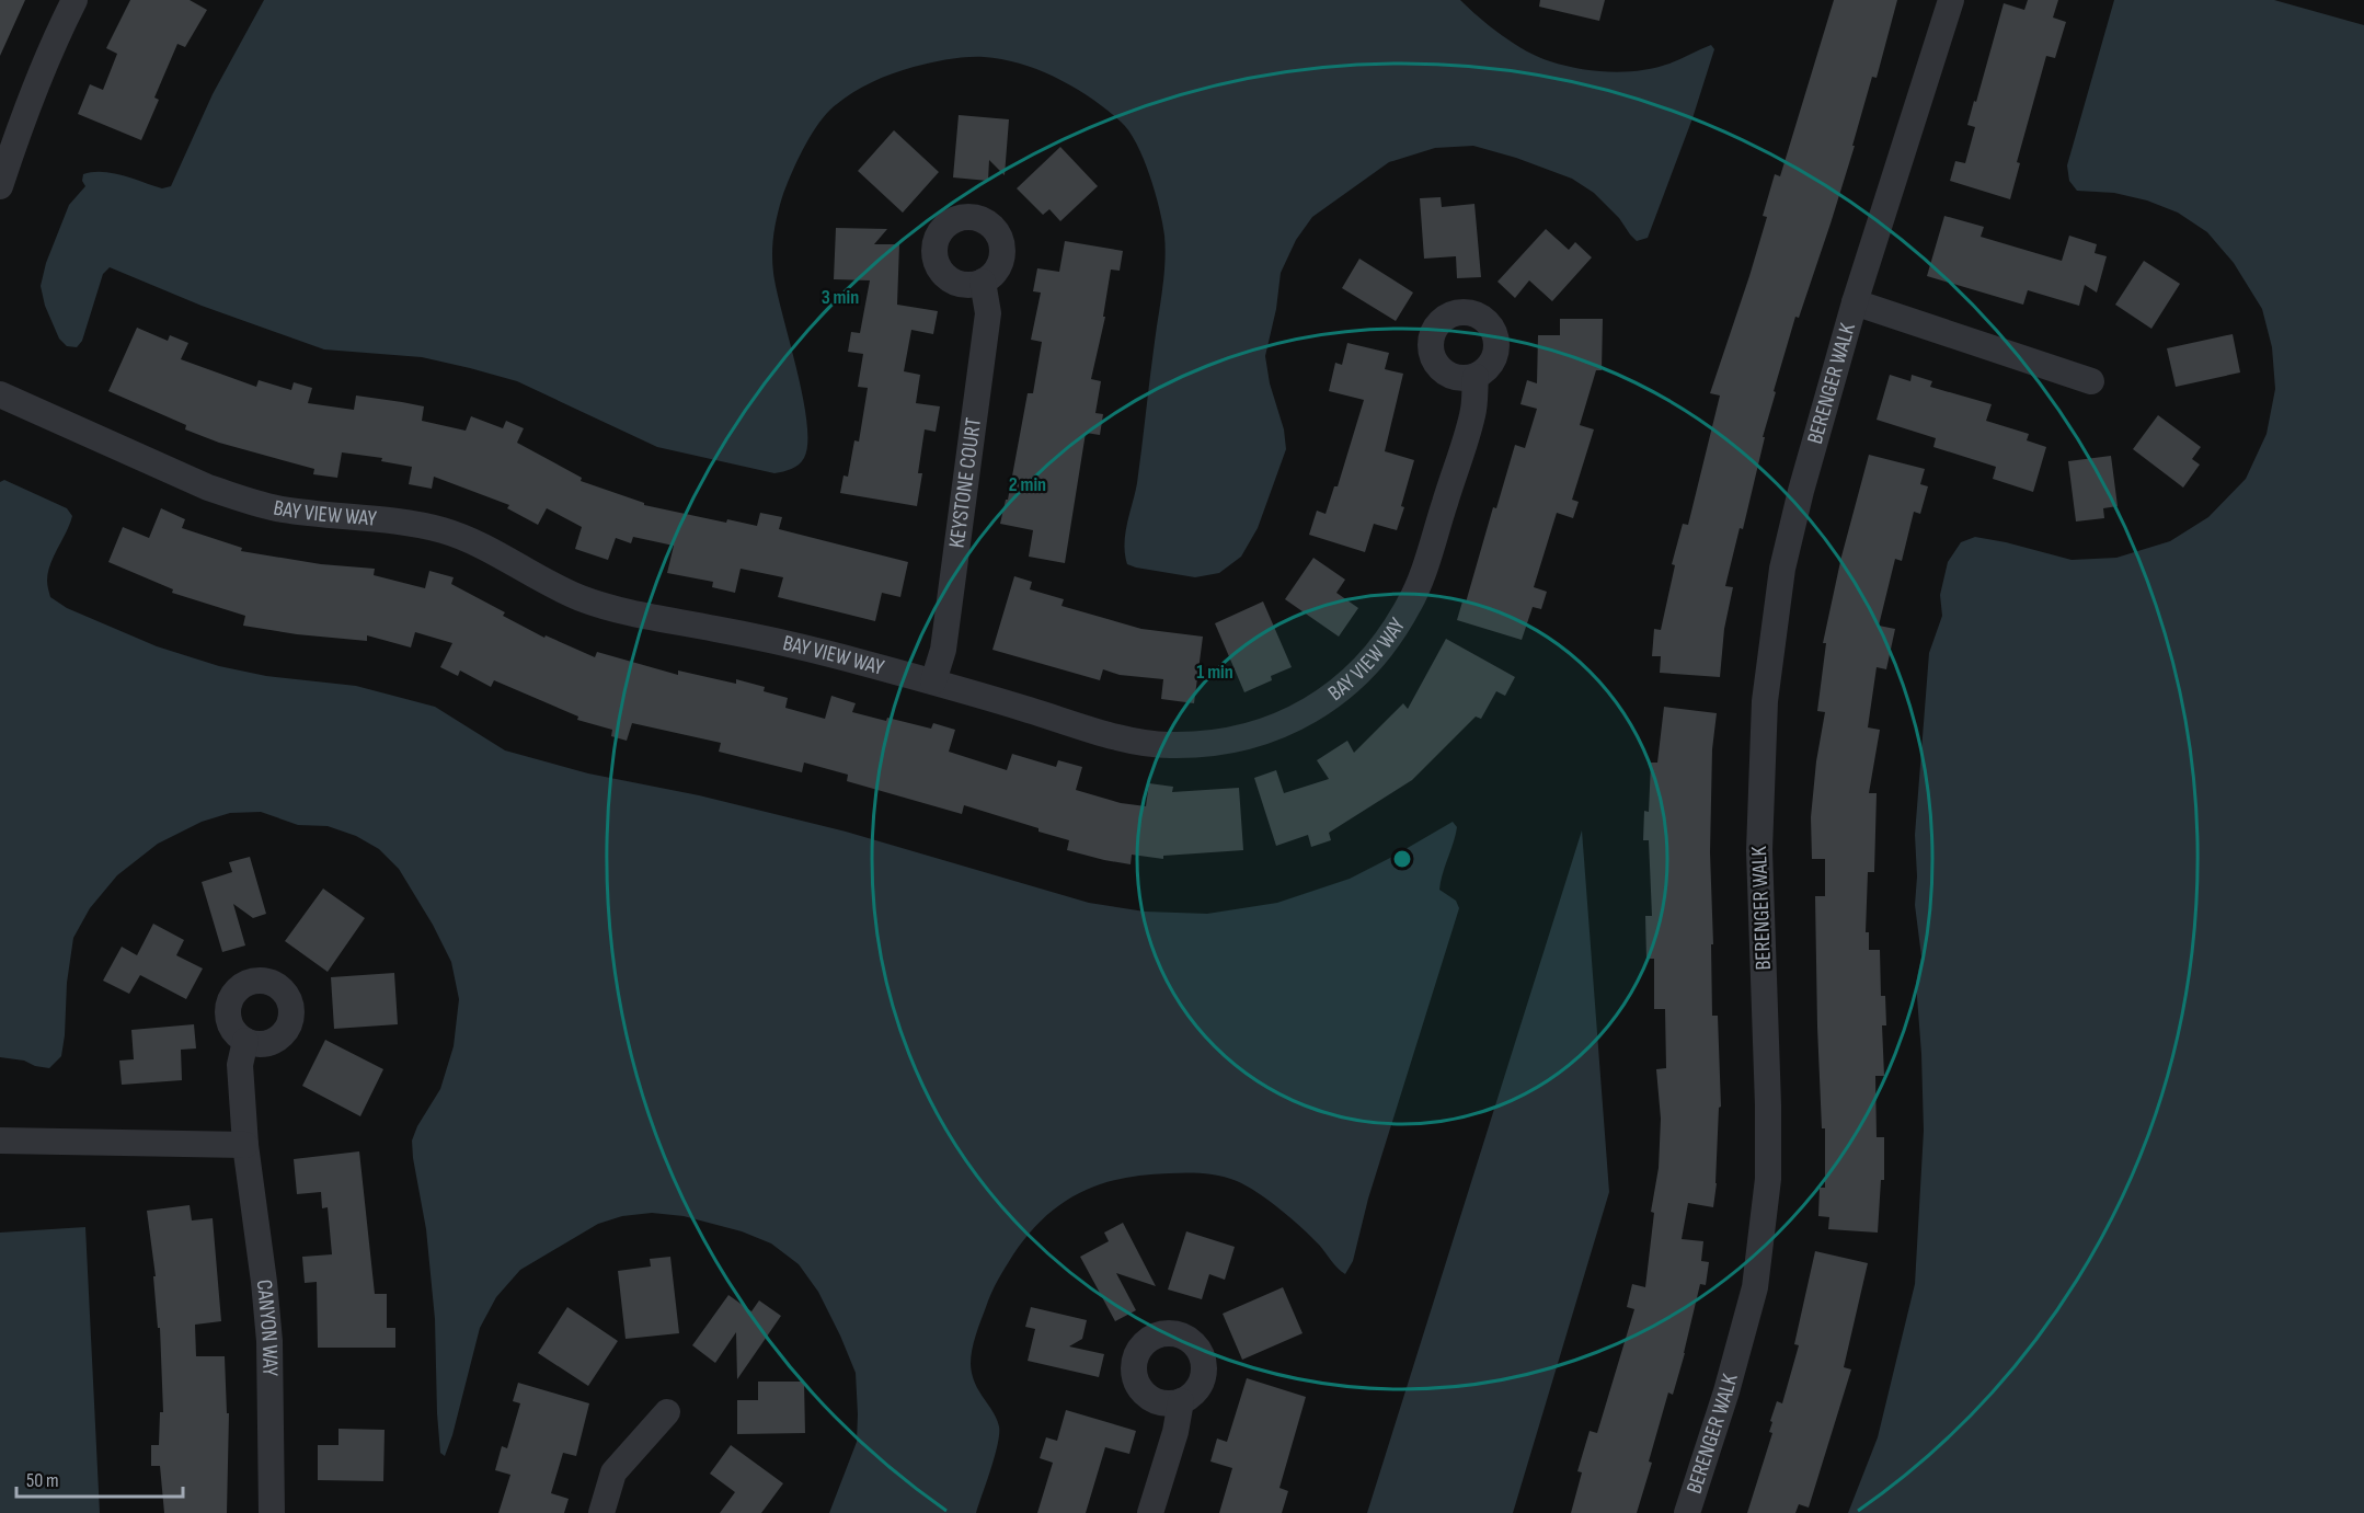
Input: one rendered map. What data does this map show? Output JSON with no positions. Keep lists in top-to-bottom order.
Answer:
{
  "streets": {
    "street": [
      "BERENGER WALK",
      "KEYSTONE COURT",
      "BAY VIEW WAY",
      "CANYON WAY"
    ]
  },
  "crossings": [
    ["KEYSTONE COURT", "BAY VIEW WAY"]
  ],
  "scale_bar": "50 m",
  "rings": ["3 min", "2 min", "1 min"]
}
